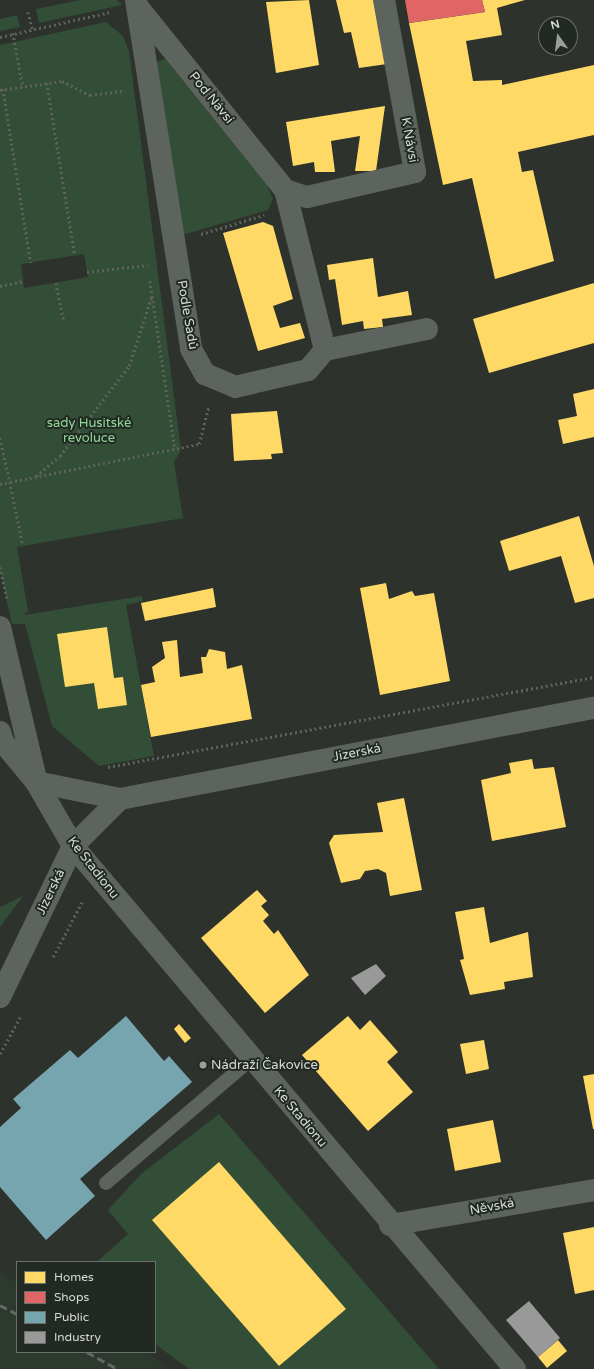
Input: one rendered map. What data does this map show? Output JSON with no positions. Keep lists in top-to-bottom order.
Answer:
{
  "streets": {
    "street": [
      "Pod Návsí",
      "K Návsi",
      "Podle Sadů",
      "Jizerská",
      "Ke Stadionu",
      "Něvská"
    ]
  },
  "crossings": [
    ["Pod Návsí", "K Návsi"],
    ["Pod Návsí", "Podle Sadů"],
    ["Jizerská", "Ke Stadionu"],
    ["Ke Stadionu", "Něvská"]
  ],
  "parks": ["sady Husitské revoluce"],
  "places": ["Nádraží Čakovice"],
  "legend": [
    "Homes",
    "Shops",
    "Public",
    "Industry"
  ],
  "north": "top"
}
